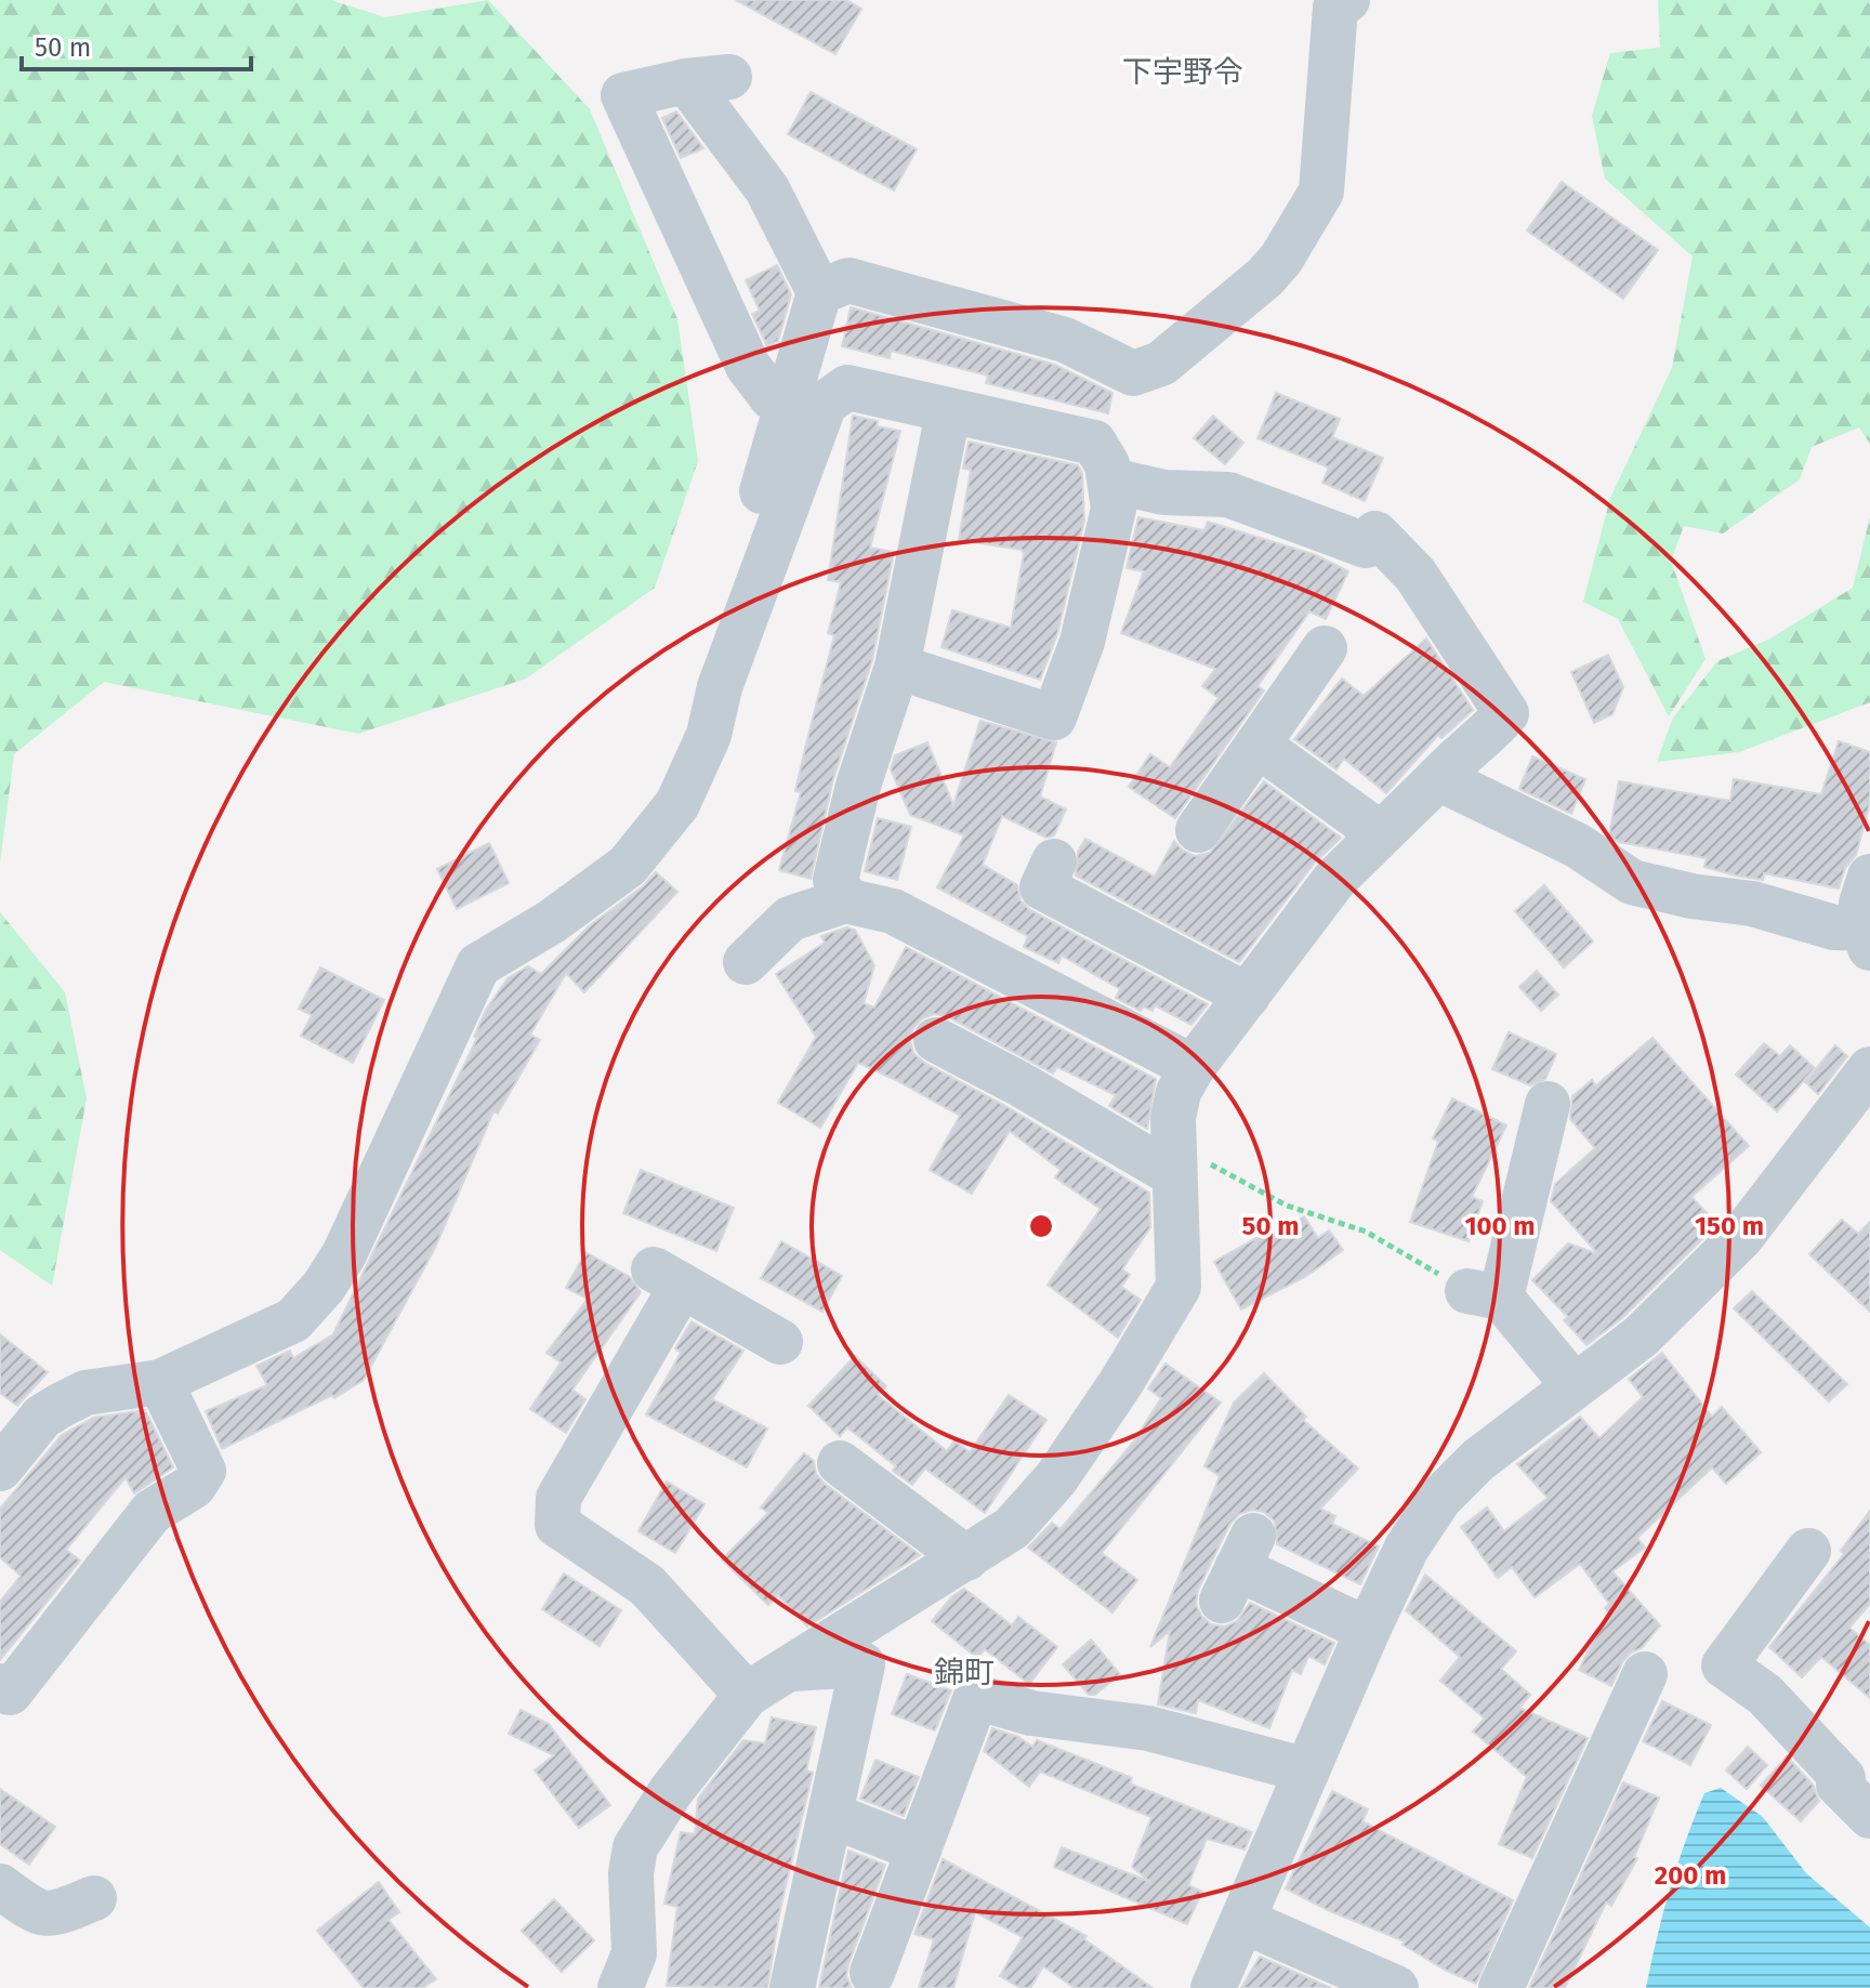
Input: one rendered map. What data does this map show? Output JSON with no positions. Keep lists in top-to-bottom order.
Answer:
{
  "districts": ["下宇野令", "錦町"],
  "scale_bar": "50 m",
  "rings": [
    "50 m",
    "100 m",
    "150 m",
    "200 m"
  ]
}
